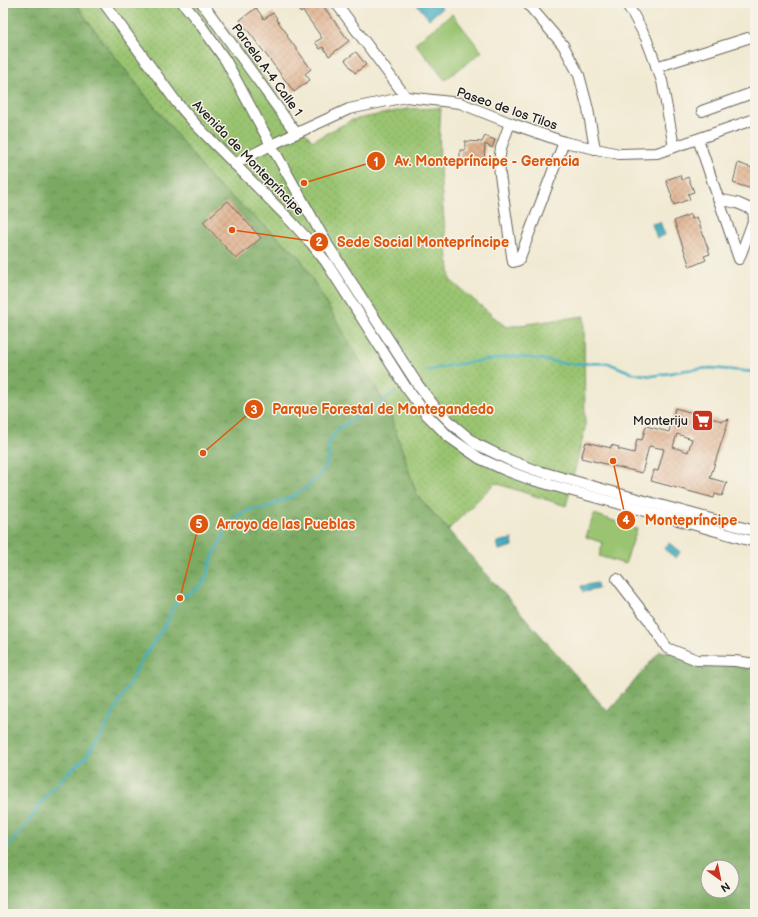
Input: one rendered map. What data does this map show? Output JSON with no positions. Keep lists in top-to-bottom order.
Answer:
{
  "streets": {
    "street": ["Parcela A-4 Calle 1", "Paseo de los Tilos", "Avenida de Montepríncipe"]
  },
  "crossings": [
    ["Parcela A-4 Calle 1", "Paseo de los Tilos"],
    ["Paseo de los Tilos", "Avenida de Montepríncipe"]
  ],
  "places": {
    "other": [
      "Av. Montepríncipe - Gerencia",
      "Sede Social Montepríncipe",
      "Parque Forestal de Montegandedo",
      "Montepríncipe",
      "Arroyo de las Pueblas"
    ],
    "supermarket": ["Monteriju"]
  },
  "north": "bottom right"
}
